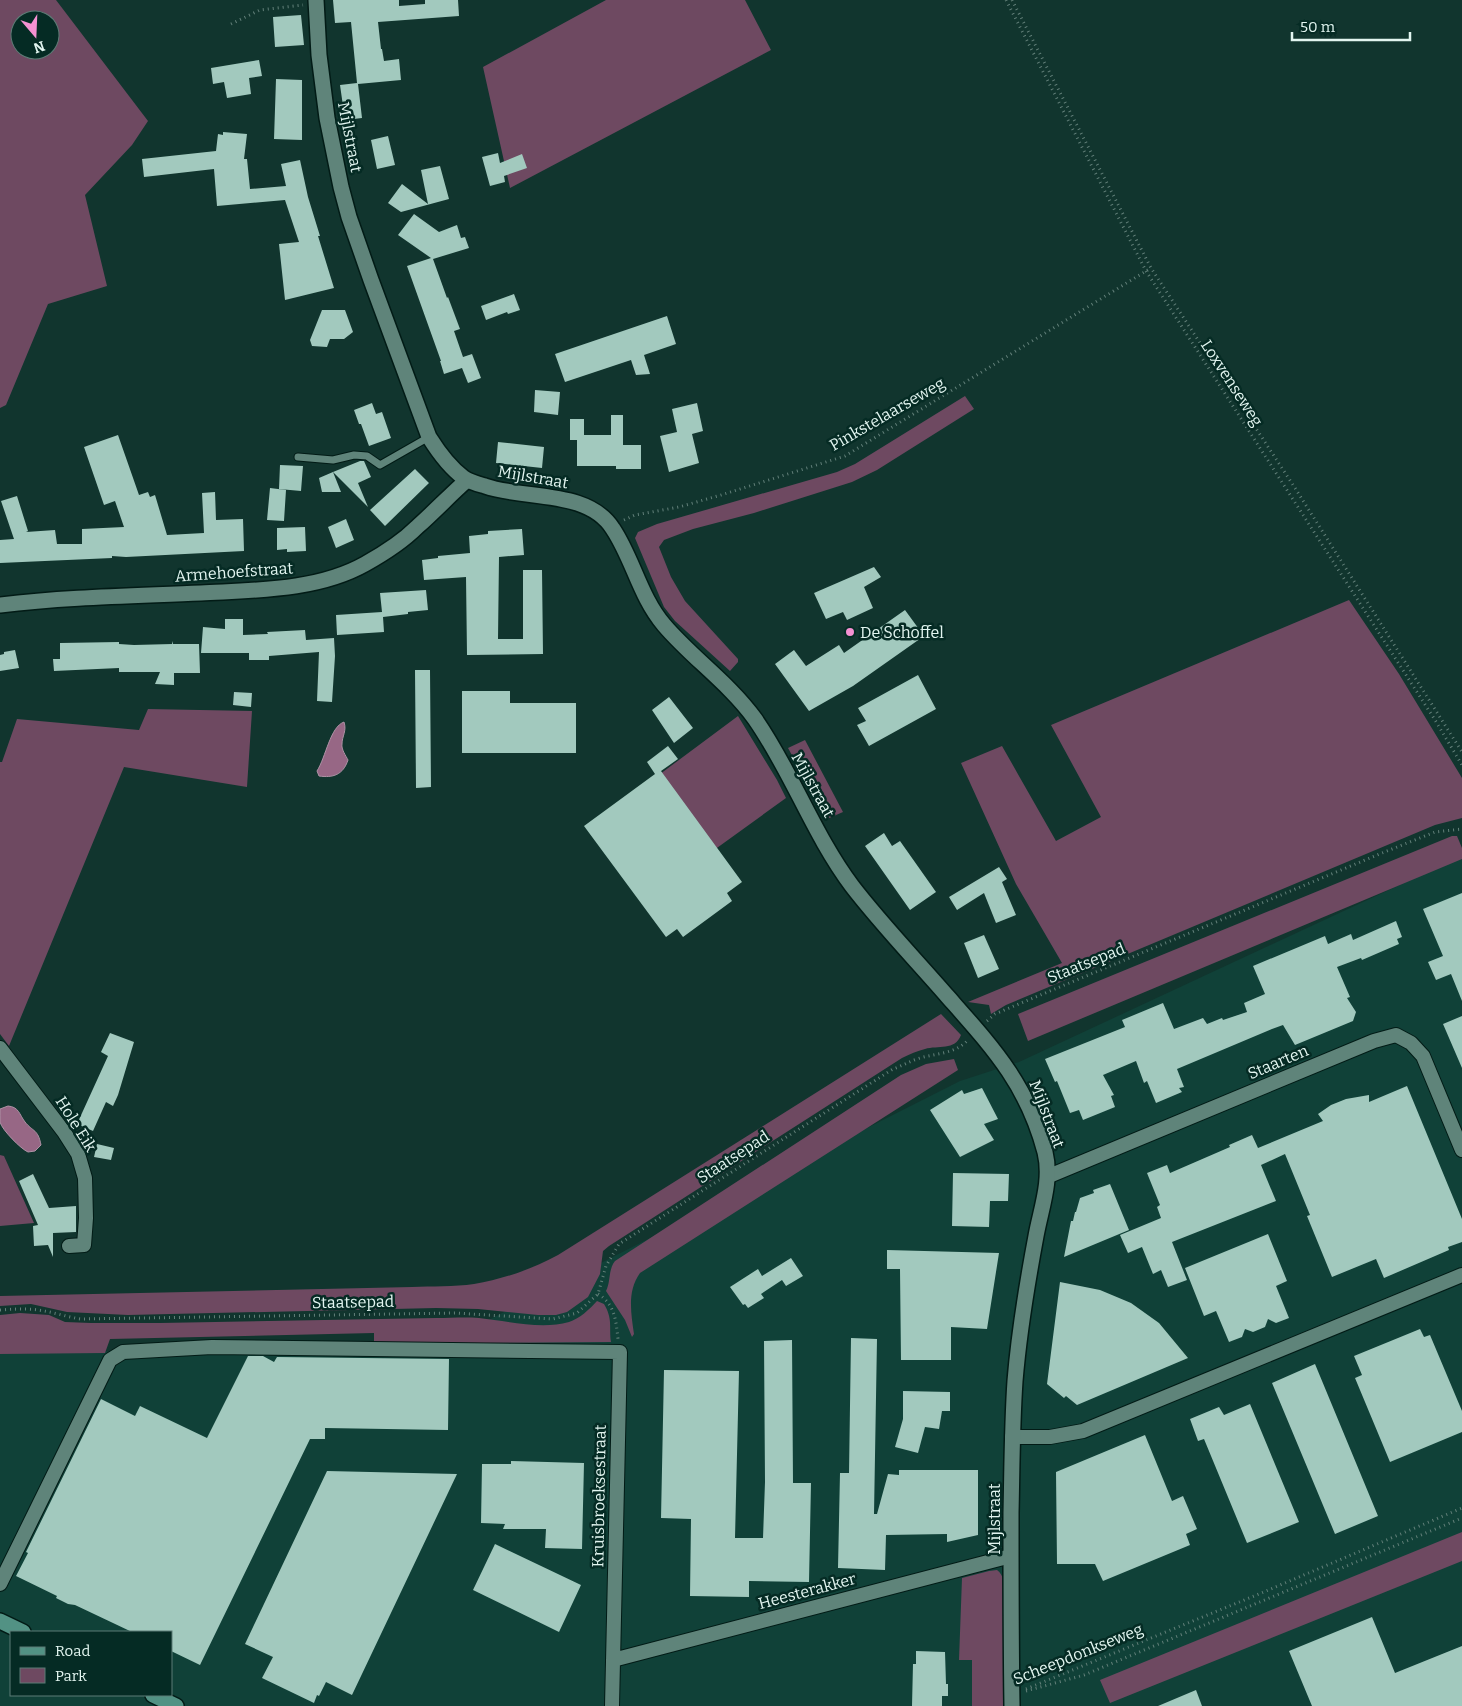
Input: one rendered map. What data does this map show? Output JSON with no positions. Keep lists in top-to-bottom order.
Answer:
{
  "streets": {
    "street": [
      "Mijlstraat",
      "Armehoefstraat",
      "Staarten",
      "Hole Eik",
      "Kruisbroeksestraat",
      "Heesterakker"
    ],
    "path": [
      "Loxvenseweg",
      "Pinkstelaarseweg",
      "Staatsepad",
      "Scheepdonkseweg"
    ]
  },
  "crossings": [
    ["Mijlstraat", "Pinkstelaarseweg"],
    ["Mijlstraat", "Armehoefstraat"],
    ["Mijlstraat", "Staatsepad"],
    ["Mijlstraat", "Staarten"],
    ["Mijlstraat", "Heesterakker"],
    ["Mijlstraat", "Scheepdonkseweg"],
    ["Loxvenseweg", "Pinkstelaarseweg"],
    ["Kruisbroeksestraat", "Heesterakker"]
  ],
  "places": ["De Schoffel"],
  "legend": ["Road", "Park"],
  "scale_bar": "50 m",
  "north": "bottom"
}
